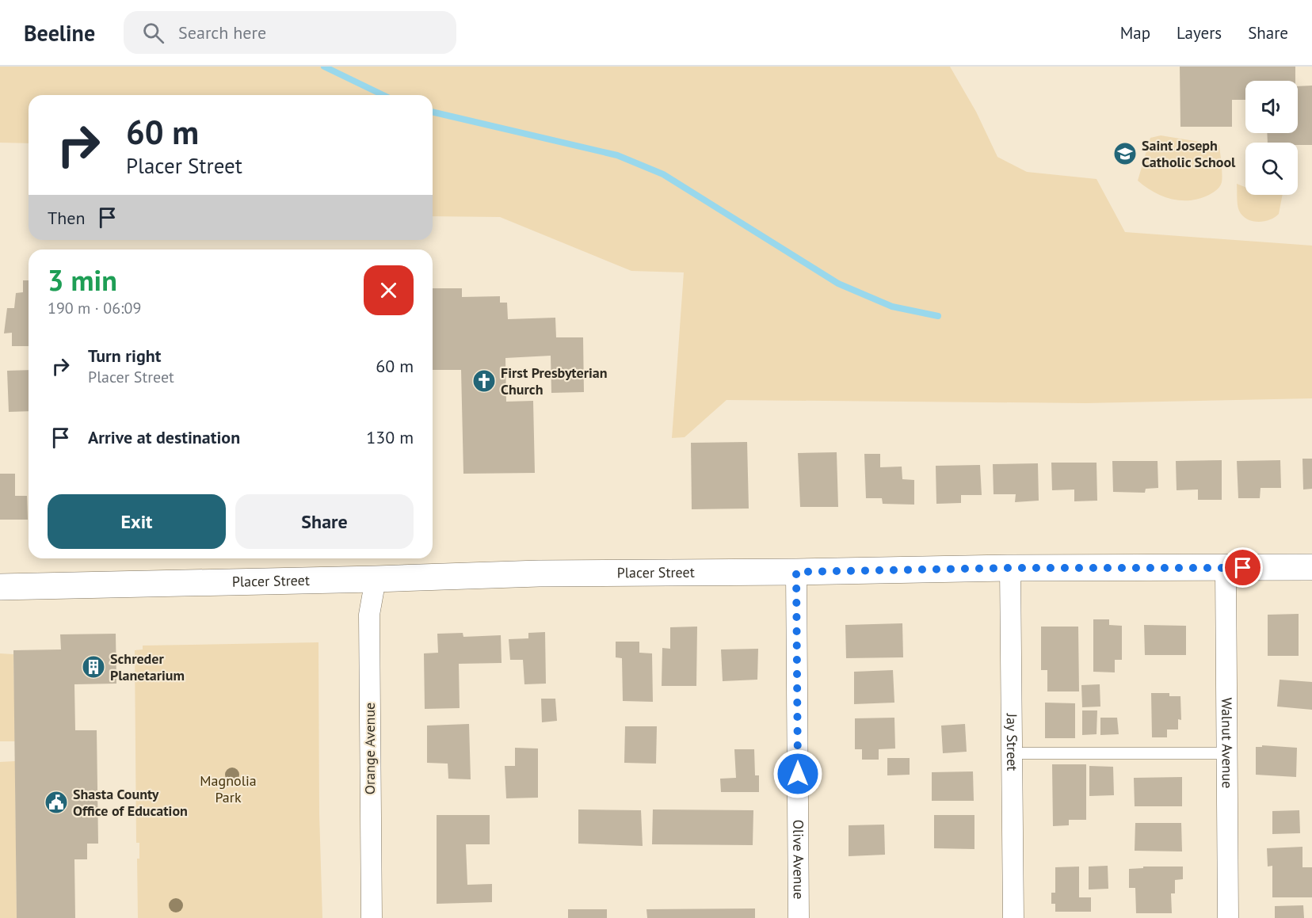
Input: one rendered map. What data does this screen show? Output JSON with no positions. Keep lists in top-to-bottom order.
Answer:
{
  "streets": {
    "main road": ["Placer Street"],
    "street": [
      "Jay Street",
      "Walnut Avenue",
      "Orange Avenue",
      "Olive Avenue"
    ]
  },
  "crossings": [
    ["Placer Street", "Jay Street"],
    ["Placer Street", "Walnut Avenue"],
    ["Placer Street", "Orange Avenue"],
    ["Placer Street", "Olive Avenue"]
  ],
  "parks": ["Magnolia Park"],
  "places": {
    "school or university": ["Saint Joseph Catholic School"],
    "church": ["First Presbyterian Church"],
    "building": ["Schreder Planetarium"],
    "public building": ["Shasta County Office of Education"]
  },
  "page": {
    "header": "Beeline",
    "search": "Search here",
    "nav": ["Map", "Layers", "Share"],
    "turn": ["60 m", "Placer Street"],
    "then": "Then",
    "heading": ["3 min", "190 m · 06:09"],
    "list": [
      {
        "name": "Turn right",
        "note": "Placer Street",
        "value": "60 m"
      },
      {
        "name": "Arrive at destination",
        "value": "130 m"
      }
    ],
    "buttons": ["Exit", "Share"]
  }
}
